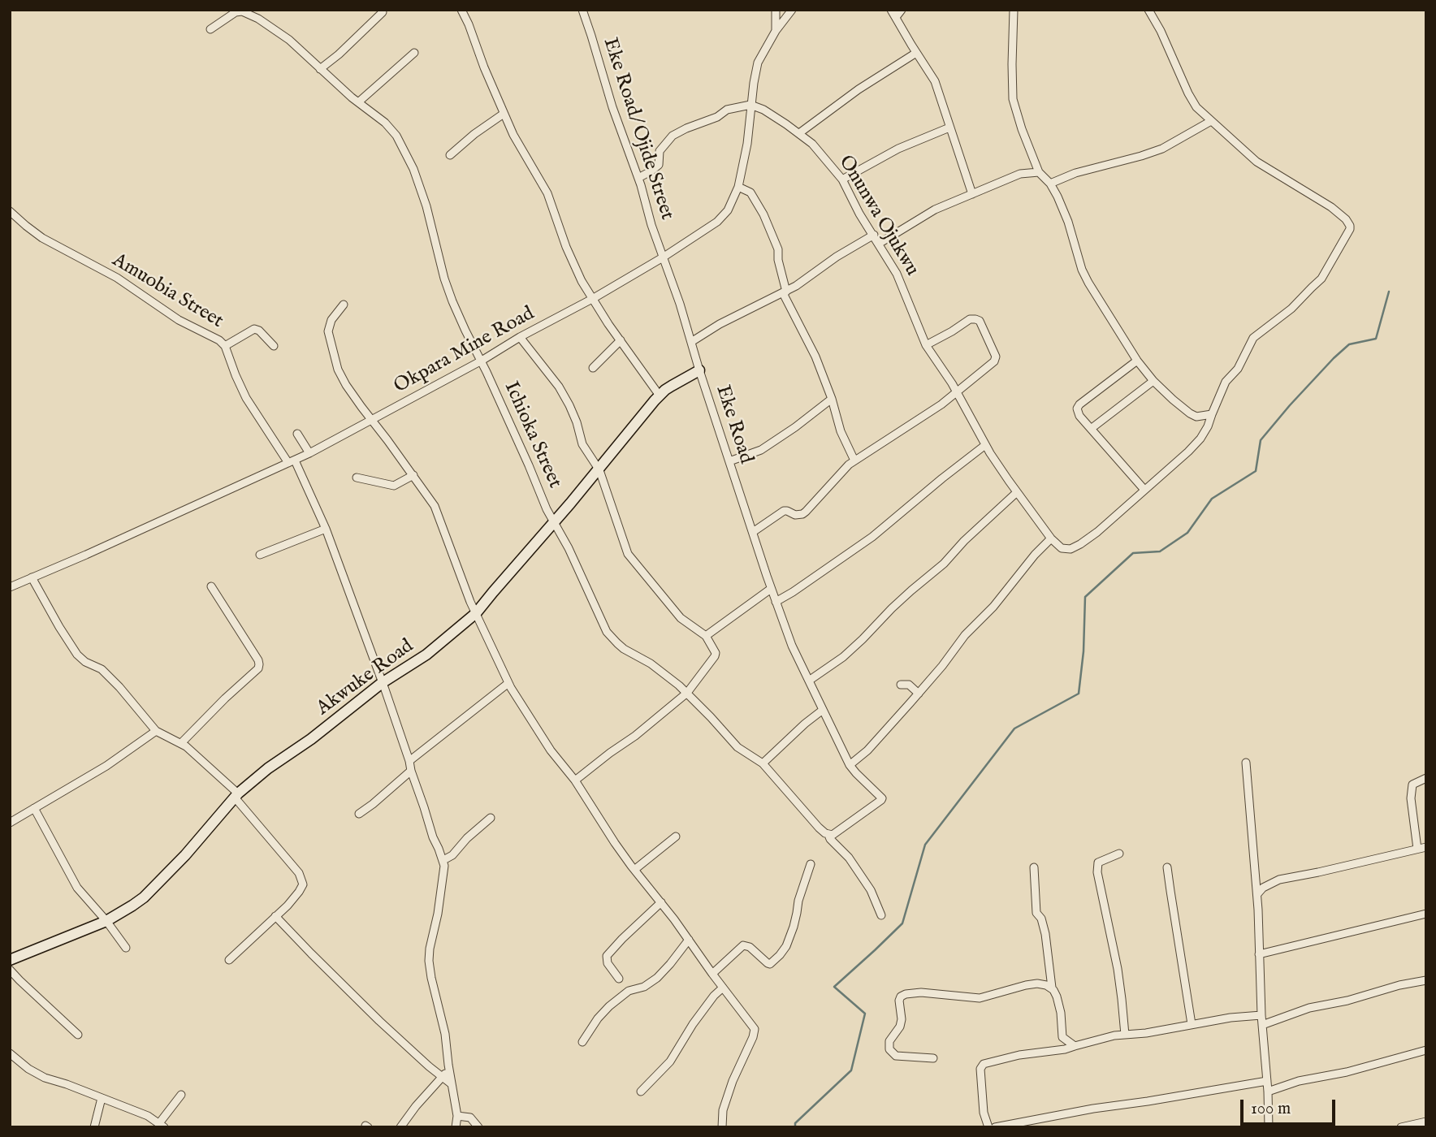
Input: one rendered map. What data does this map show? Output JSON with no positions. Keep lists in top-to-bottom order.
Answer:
{
  "streets": {
    "main road": ["Akwuke Road"],
    "street": [
      "Eke Road/ Ojide Street",
      "Onunwa Ojukwu",
      "Amuobia Street",
      "Okpara Mine Road",
      "Eke Road",
      "Ichioka Street"
    ]
  },
  "crossings": [
    ["Eke Road/ Ojide Street", "Okpara Mine Road"],
    ["Eke Road/ Ojide Street", "Eke Road"],
    ["Onunwa Ojukwu", "Okpara Mine Road"],
    ["Amuobia Street", "Okpara Mine Road"],
    ["Amuobia Street", "Akwuke Road"],
    ["Okpara Mine Road", "Eke Road"],
    ["Okpara Mine Road", "Ichioka Street"],
    ["Eke Road", "Ichioka Street"],
    ["Eke Road", "Akwuke Road"],
    ["Ichioka Street", "Akwuke Road"]
  ],
  "scale_bar": "100 m"
}
